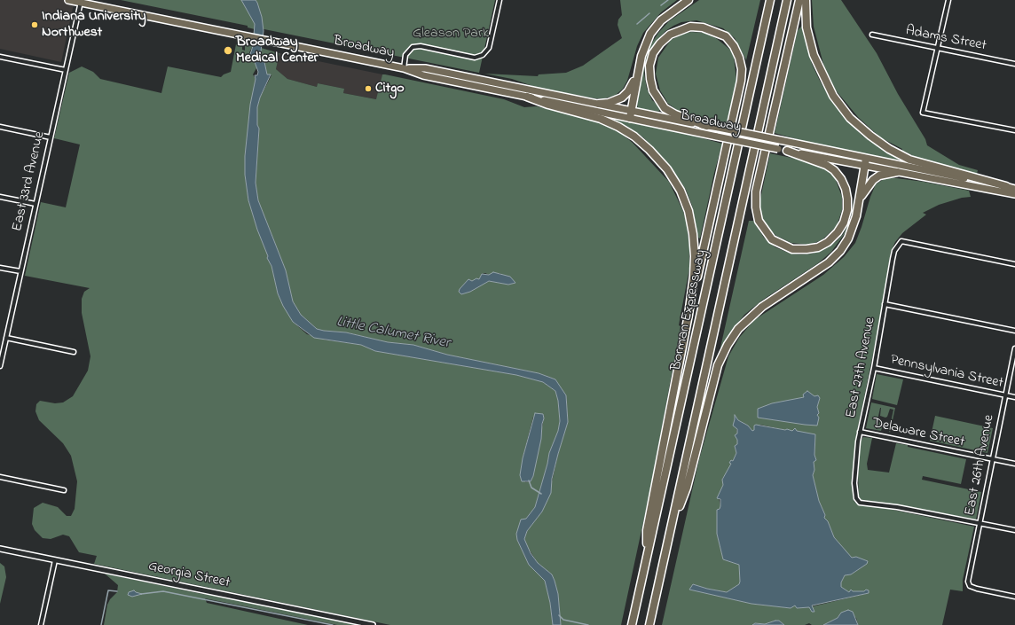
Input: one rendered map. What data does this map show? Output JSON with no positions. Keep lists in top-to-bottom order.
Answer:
{
  "streets": {
    "highway": ["Borman Expressway"],
    "main road": ["Broadway"],
    "street": [
      "Adams Street",
      "East 33rd Avenue",
      "East 27th Avenue",
      "Pennsylvania Street",
      "Delaware Street",
      "East 26th Avenue",
      "Georgia Street"
    ]
  },
  "crossings": [
    ["Broadway", "East 33rd Avenue"],
    ["East 27th Avenue", "Pennsylvania Street"],
    ["East 27th Avenue", "Delaware Street"],
    ["East 27th Avenue", "East 26th Avenue"],
    ["Pennsylvania Street", "East 26th Avenue"],
    ["Delaware Street", "East 26th Avenue"]
  ],
  "water": ["Little Calumet River"],
  "parks": ["Gleason Park"],
  "places": ["Indiana University Northwest", "Broadway Medical Center", "Citgo"]
}
